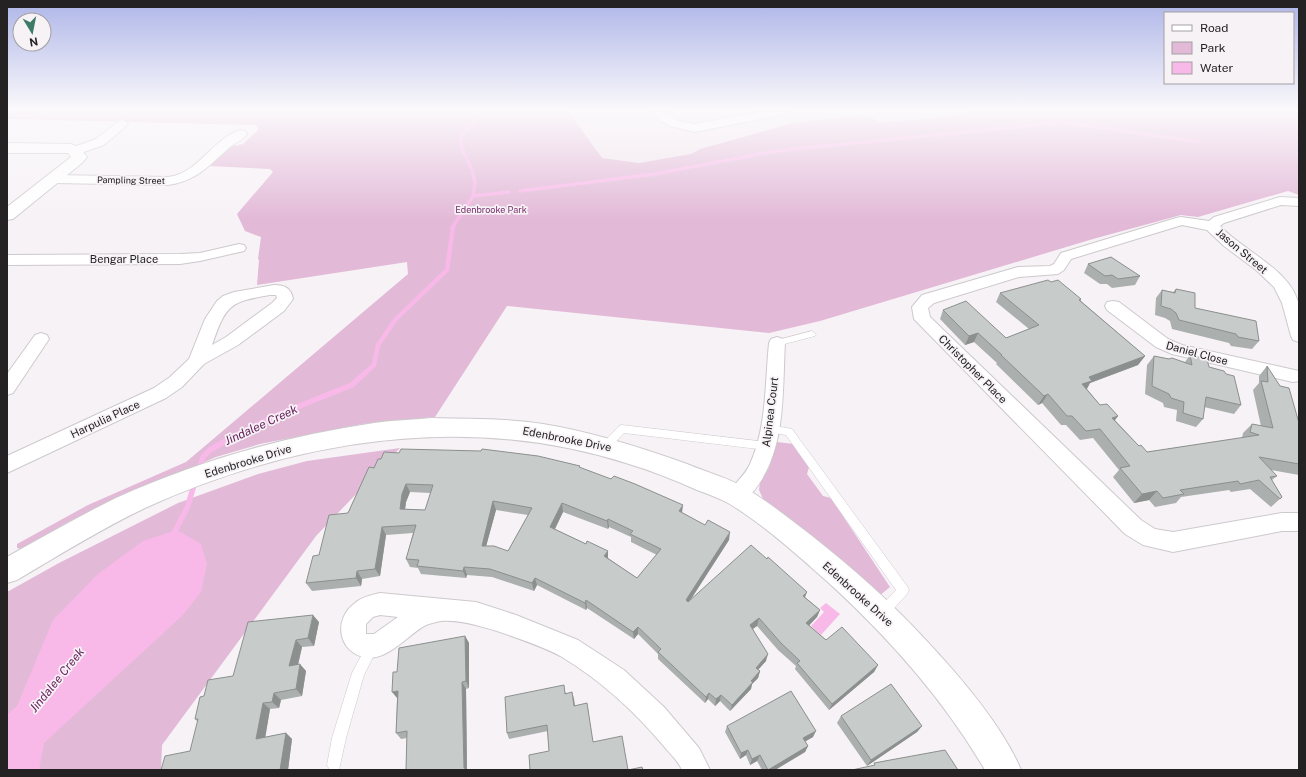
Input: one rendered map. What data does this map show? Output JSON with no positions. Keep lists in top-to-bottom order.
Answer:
{
  "streets": {
    "street": [
      "Pampling Street",
      "Jason Street",
      "Bengar Place",
      "Daniel Close",
      "Christopher Place",
      "Alpinea Court",
      "Harpulia Place",
      "Edenbrooke Drive"
    ]
  },
  "crossings": [
    ["Jason Street", "Christopher Place"],
    ["Alpinea Court", "Edenbrooke Drive"]
  ],
  "water": ["Jindalee Creek"],
  "parks": ["Edenbrooke Park"],
  "legend": ["Road", "Park", "Water"],
  "north": "bottom"
}
